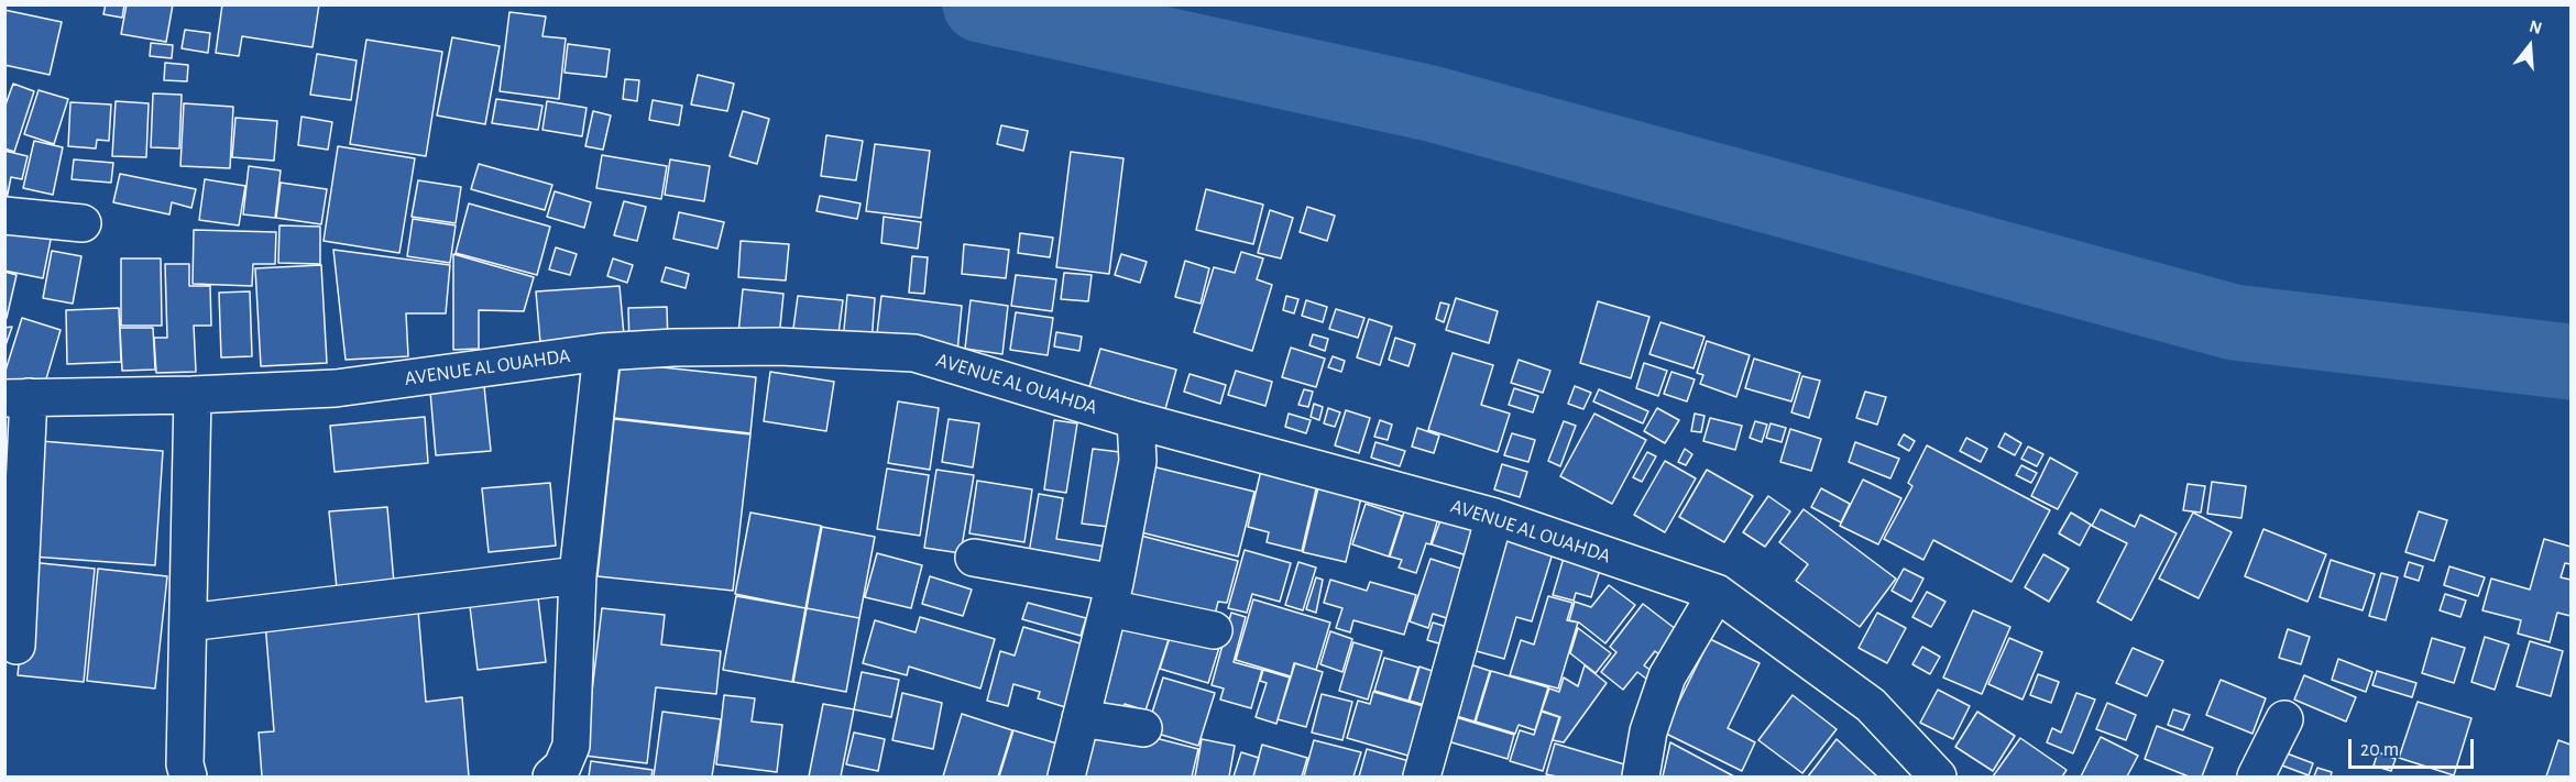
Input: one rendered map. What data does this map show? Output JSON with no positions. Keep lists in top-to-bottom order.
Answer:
{
  "streets": {
    "street": ["AVENUE AL OUAHDA"]
  },
  "scale_bar": "20 m",
  "north": "top"
}
